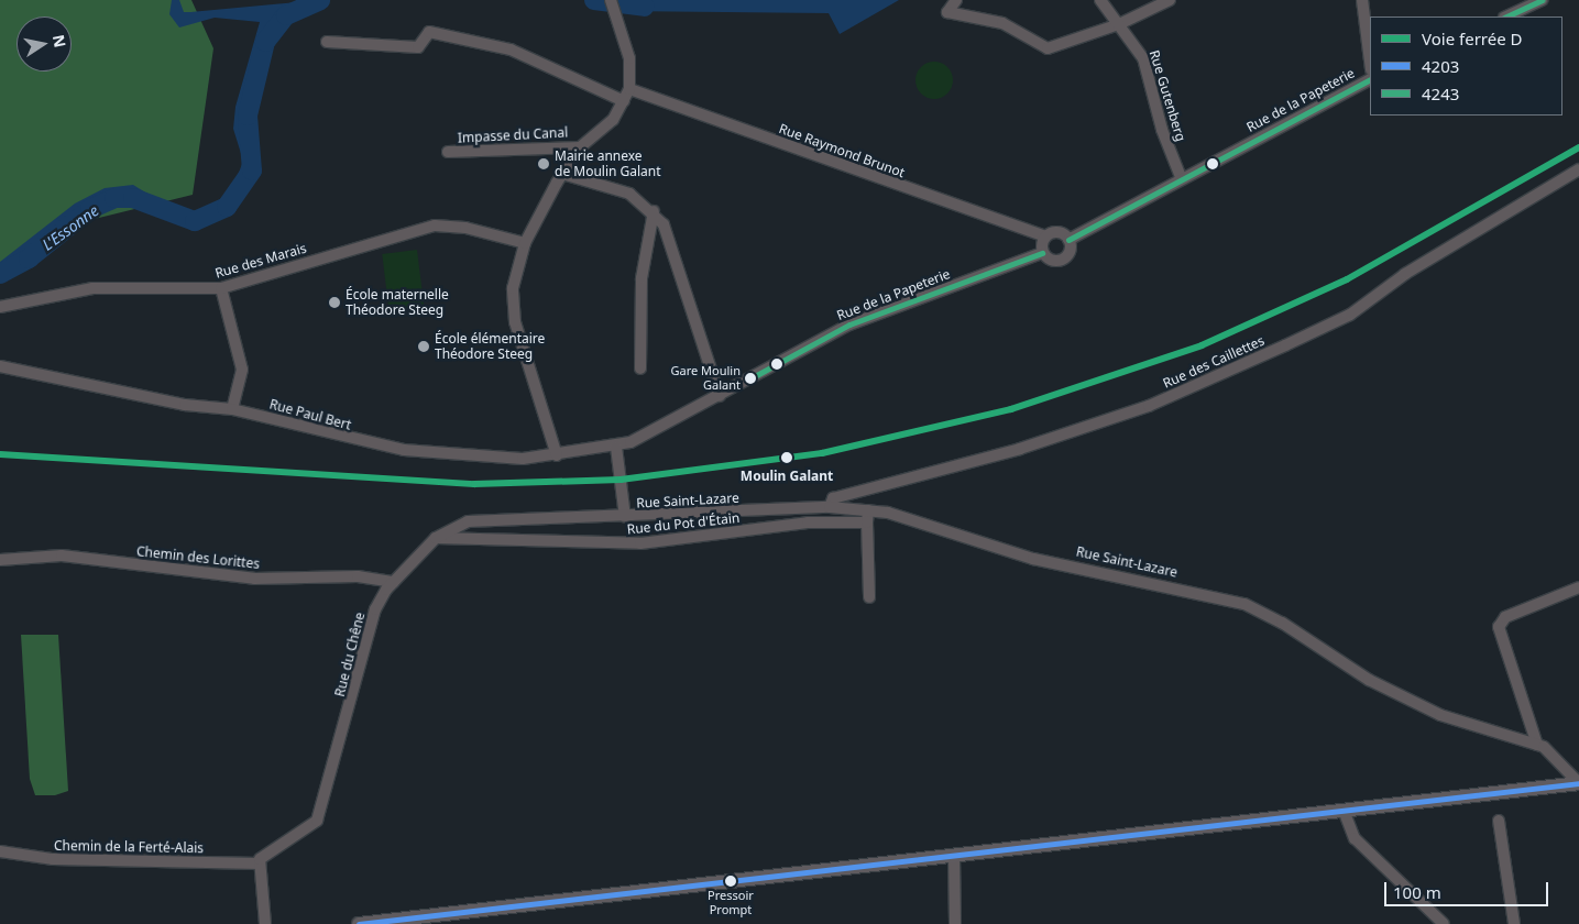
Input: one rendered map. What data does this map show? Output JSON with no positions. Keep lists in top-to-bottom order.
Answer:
{
  "streets": {
    "street": [
      "Rue Gutenberg",
      "Rue de la Papeterie",
      "Impasse du Canal",
      "Rue Raymond Brunot",
      "Rue des Marais",
      "Rue des Caillettes",
      "Rue Paul Bert",
      "Rue Saint-Lazare",
      "Rue du Pot d'Étain",
      "Chemin des Lorittes",
      "Rue du Chêne",
      "Chemin de la Ferté-Alais"
    ]
  },
  "crossings": [
    ["Rue Gutenberg", "Rue de la Papeterie"],
    ["Rue de la Papeterie", "Rue Raymond Brunot"],
    ["Rue de la Papeterie", "Rue Paul Bert"],
    ["Rue des Caillettes", "Rue Saint-Lazare"],
    ["Rue Saint-Lazare", "Rue du Chêne"],
    ["Rue du Pot d'Étain", "Rue du Chêne"],
    ["Chemin des Lorittes", "Rue du Chêne"],
    ["Rue du Chêne", "Chemin de la Ferté-Alais"]
  ],
  "water": ["L'Essonne"],
  "places": [
    "Mairie annexe de Moulin Galant",
    "École maternelle Théodore Steeg",
    "École élémentaire Théodore Steeg",
    "Gare Moulin Galant",
    "Moulin Galant",
    "Pressoir Prompt"
  ],
  "lines": ["transit line 4243", "rail line D", "transit line 4203"],
  "legend": ["Voie ferrée D", "4203", "4243"],
  "scale_bar": "100 m",
  "north": "right"
}
